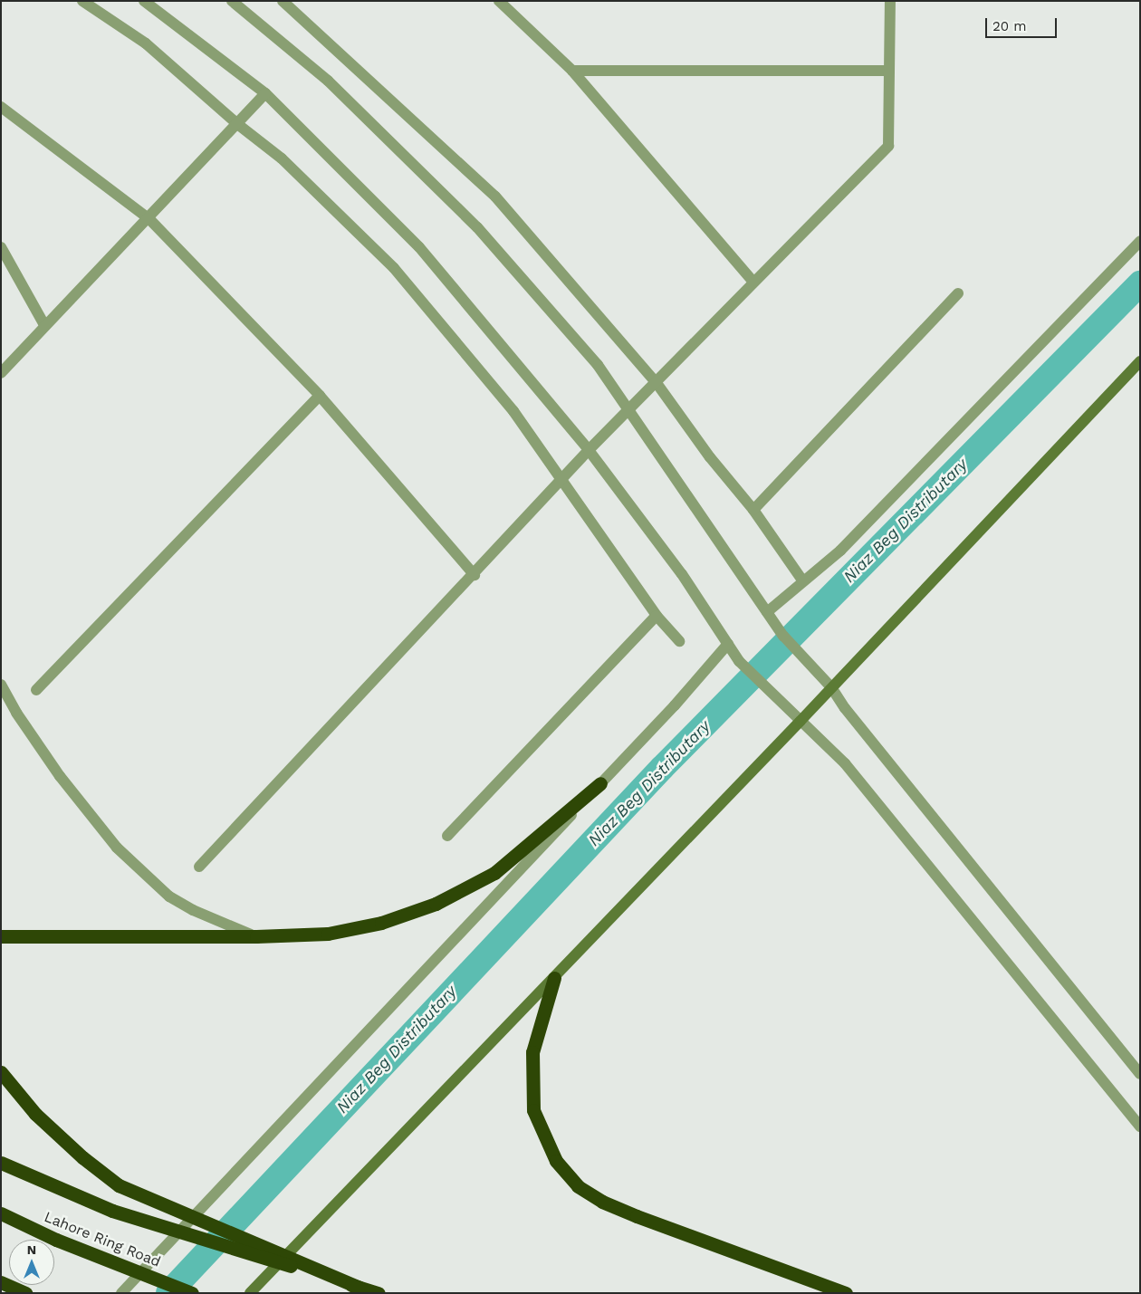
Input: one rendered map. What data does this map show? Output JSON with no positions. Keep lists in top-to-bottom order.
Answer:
{
  "streets": {
    "highway": ["Lahore Ring Road"]
  },
  "water": ["Niaz Beg Distributary"],
  "scale_bar": "20 m",
  "north": "top"
}
